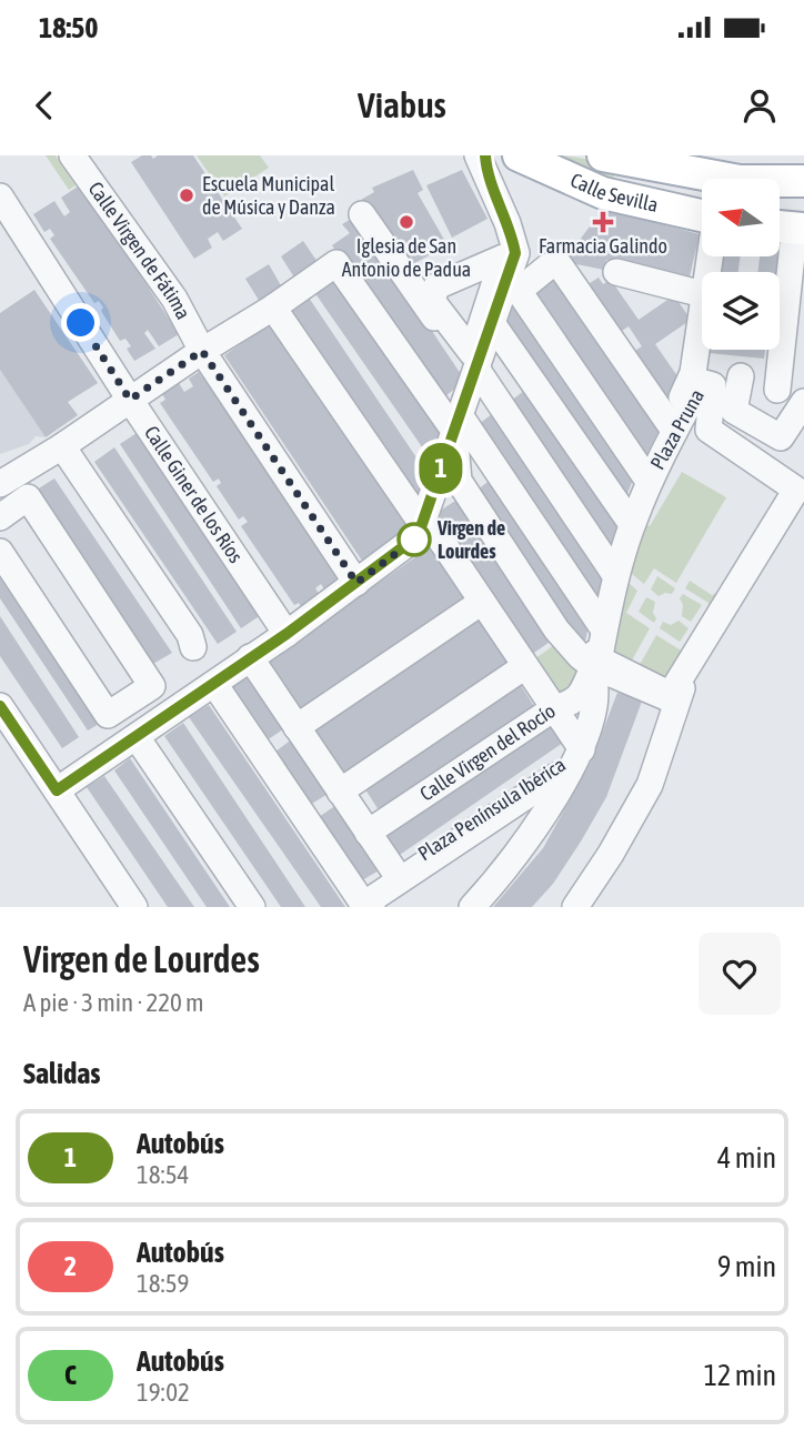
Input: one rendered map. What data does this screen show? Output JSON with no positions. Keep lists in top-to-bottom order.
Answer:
{
  "streets": {
    "main road": ["Calle Sevilla"],
    "street": [
      "Calle Virgen de Fátima",
      "Plaza Pruna",
      "Calle Giner de los Ríos",
      "Calle Virgen del Rocío",
      "Plaza Península Ibérica"
    ]
  },
  "crossings": [
    ["Plaza Pruna", "Calle Virgen del Rocío"]
  ],
  "places": {
    "other": ["Escuela Municipal de Música y Danza", "Iglesia de San Antonio de Padua", "Virgen de Lourdes"],
    "health": ["Farmacia Galindo"]
  },
  "lines": ["bus line 1"],
  "north": "left",
  "page": {
    "status": "18:50",
    "header": "Viabus",
    "on_map": "1",
    "heading": [
      ["Virgen de Lourdes", "A pie · 3 min · 220 m"],
      "Salidas"
    ],
    "list": [
      {
        "mark": "1",
        "name": "Autobús",
        "note": "18:54",
        "value": "4 min"
      },
      {
        "mark": "2",
        "name": "Autobús",
        "note": "18:59",
        "value": "9 min"
      },
      {
        "mark": "C",
        "name": "Autobús",
        "note": "19:02",
        "value": "12 min"
      }
    ]
  }
}
